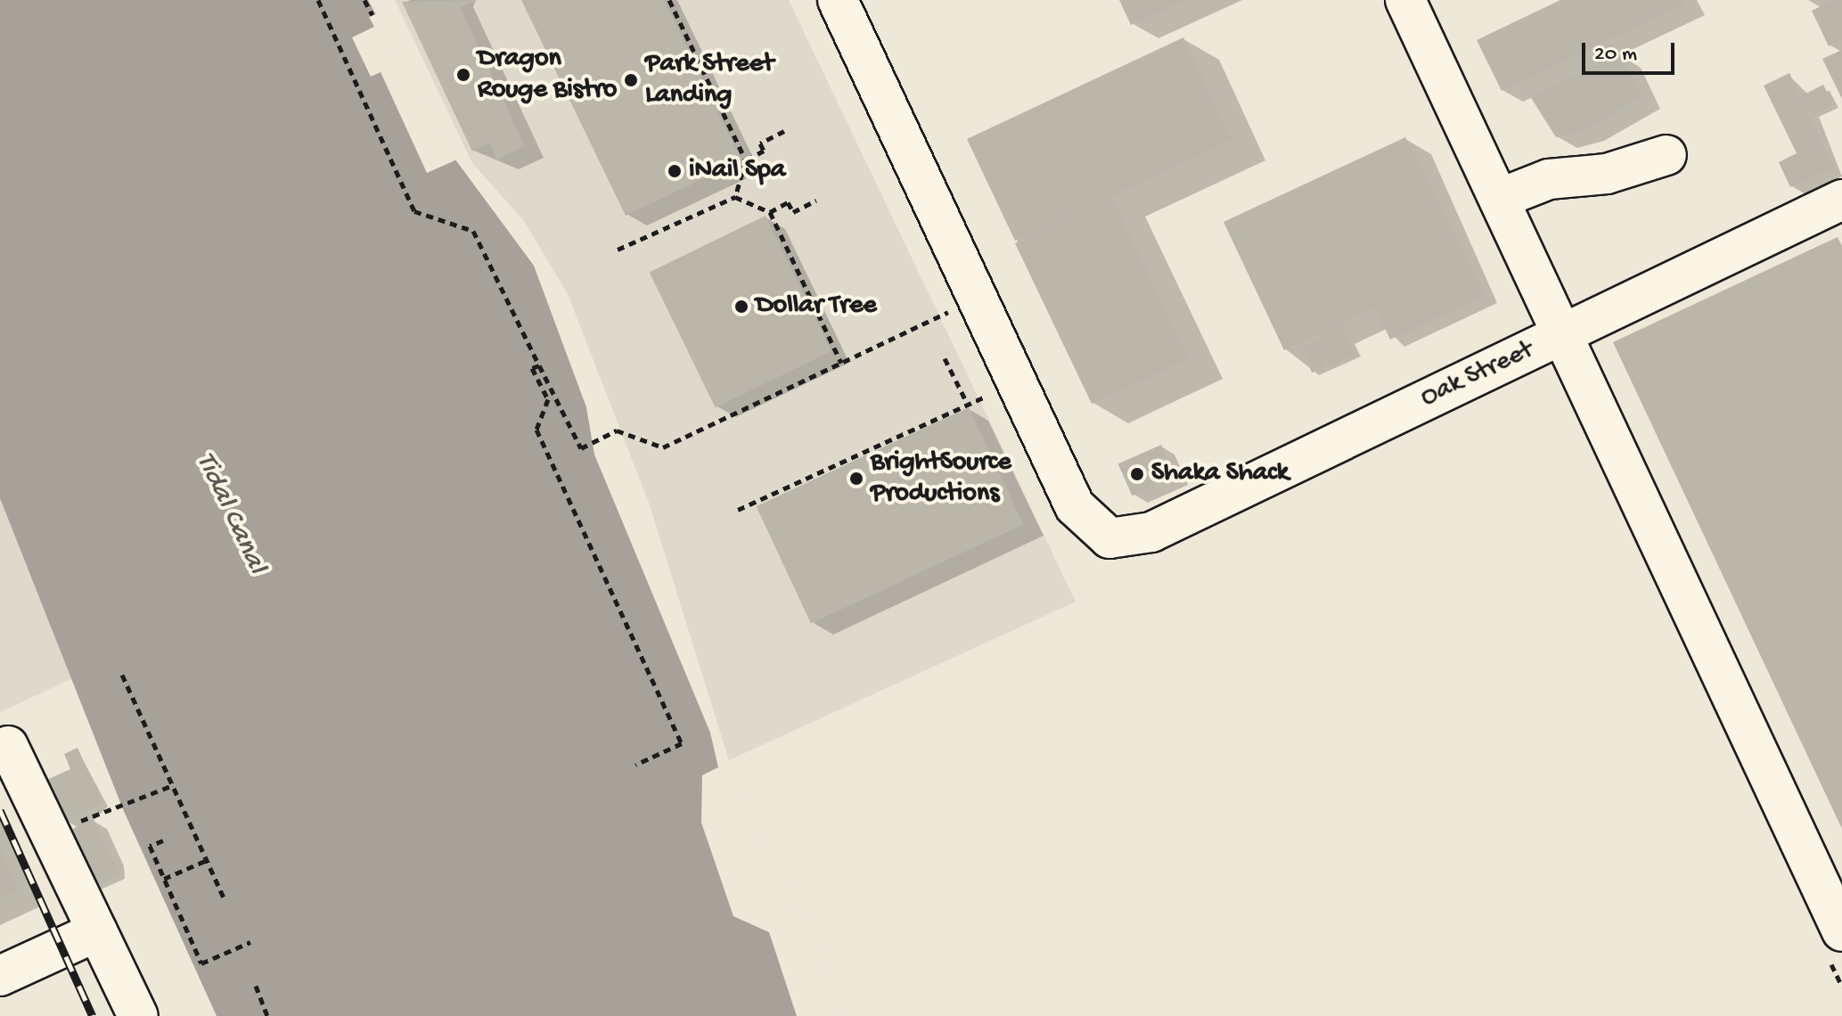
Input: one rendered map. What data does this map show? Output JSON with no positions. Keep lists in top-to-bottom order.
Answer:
{
  "streets": {
    "street": ["Oak Street"]
  },
  "water": ["Tidal Canal"],
  "places": [
    "Dragon Rouge Bistro",
    "Park Street Landing",
    "iNail Spa",
    "Dollar Tree",
    "Shaka Shack",
    "BrightSource Productions"
  ],
  "scale_bar": "20 m"
}
